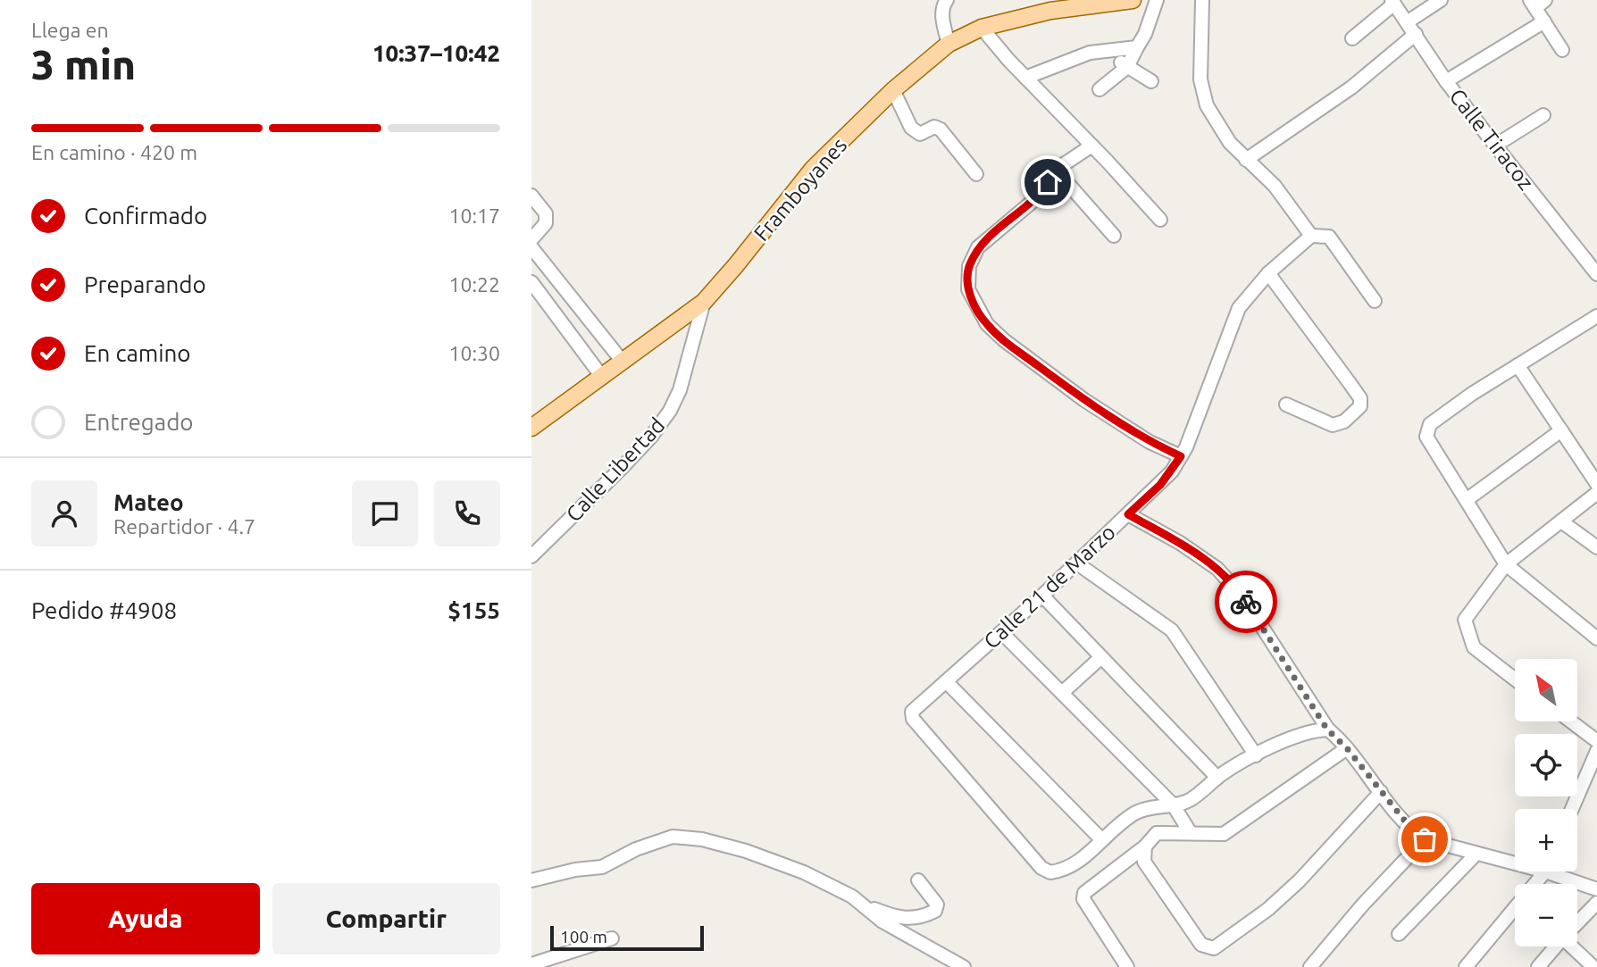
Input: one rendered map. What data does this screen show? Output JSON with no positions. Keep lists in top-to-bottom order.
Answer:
{
  "streets": {
    "main road": ["Framboyanes"],
    "street": ["Calle Tiracoz", "Calle Libertad", "Calle 21 de Marzo"]
  },
  "crossings": [
    ["Framboyanes", "Calle Libertad"]
  ],
  "scale_bar": "100 m",
  "north": "top left",
  "page": {
    "heading": ["3 min", "Llega en", "10:37–10:42"],
    "panel": [
      "Mateo",
      "Repartidor · 4.7",
      "Pedido #4908",
      "$155"
    ],
    "bar": "En camino · 420 m",
    "list": [
      ["Confirmado", "10:17"],
      ["Preparando", "10:22"],
      ["En camino", "10:30"],
      "Entregado"
    ],
    "map_buttons": ["+", "−"],
    "buttons": ["Ayuda", "Compartir"],
    "scale": "100 m"
  }
}
